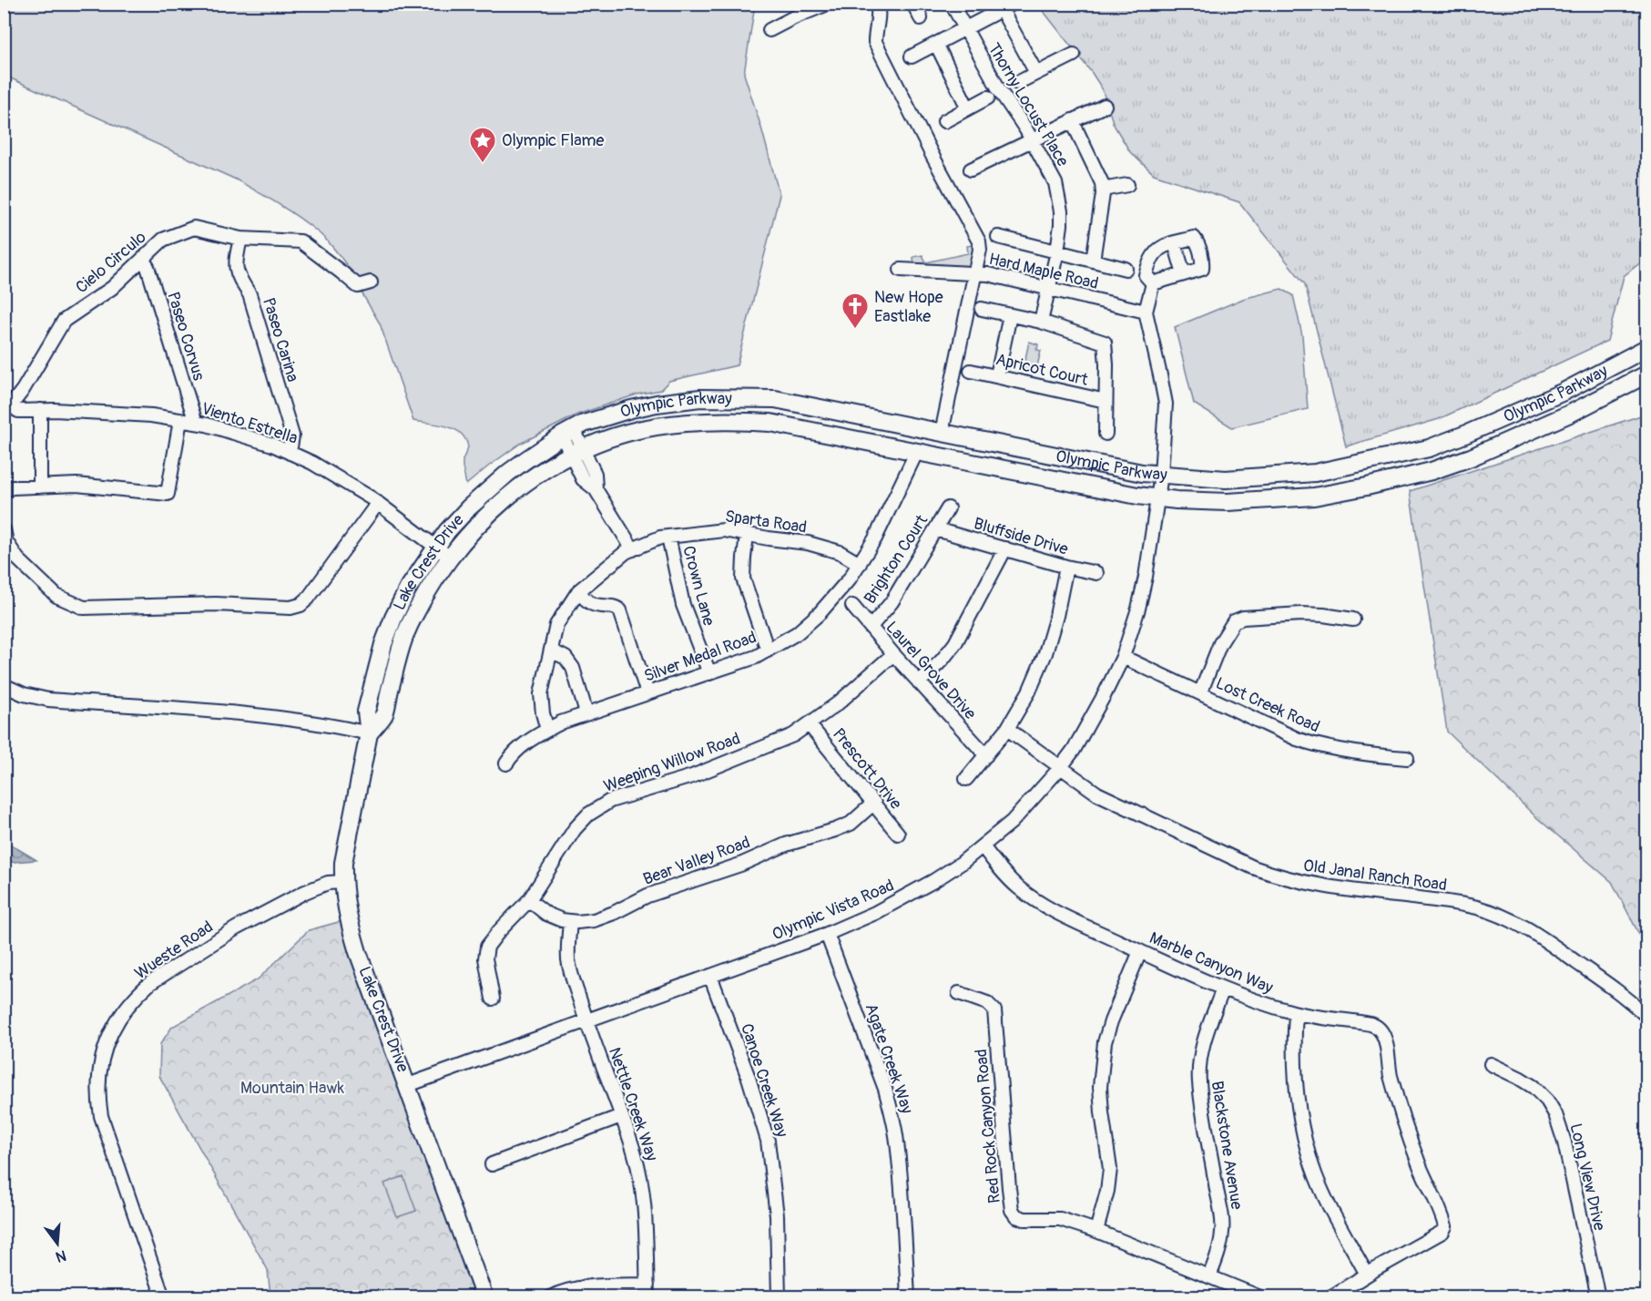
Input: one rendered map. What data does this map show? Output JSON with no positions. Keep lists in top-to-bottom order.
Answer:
{
  "streets": {
    "main road": ["Olympic Parkway", "Lake Crest Drive"],
    "street": [
      "Thorny Locust Place",
      "Cielo Circulo",
      "Hard Maple Road",
      "Paseo Corvus",
      "Paseo Carina",
      "Apricot Court",
      "Viento Estrella",
      "Sparta Road",
      "Bluffside Drive",
      "Brighton Court",
      "Crown Lane",
      "Silver Medal Road",
      "Laurel Grove Drive",
      "Lost Creek Road",
      "Weeping Willow Road",
      "Prescott Drive",
      "Bear Valley Road",
      "Old Janal Ranch Road",
      "Olympic Vista Road",
      "Wueste Road",
      "Marble Canyon Way",
      "Agate Creek Way",
      "Canoe Creek Way",
      "Nettle Creek Way",
      "Red Rock Canyon Road",
      "Blackstone Avenue",
      "Long View Drive"
    ]
  },
  "crossings": [
    ["Thorny Locust Place", "Hard Maple Road"],
    ["Cielo Circulo", "Paseo Corvus"],
    ["Cielo Circulo", "Paseo Carina"],
    ["Cielo Circulo", "Viento Estrella"],
    ["Hard Maple Road", "Olympic Vista Road"],
    ["Paseo Corvus", "Viento Estrella"],
    ["Paseo Carina", "Viento Estrella"],
    ["Olympic Parkway", "Lake Crest Drive"],
    ["Olympic Parkway", "Silver Medal Road"],
    ["Olympic Parkway", "Olympic Vista Road"],
    ["Viento Estrella", "Lake Crest Drive"],
    ["Sparta Road", "Crown Lane"],
    ["Sparta Road", "Silver Medal Road"],
    ["Bluffside Drive", "Brighton Court"],
    ["Brighton Court", "Laurel Grove Drive"],
    ["Lake Crest Drive", "Olympic Vista Road"],
    ["Lake Crest Drive", "Wueste Road"],
    ["Crown Lane", "Silver Medal Road"],
    ["Laurel Grove Drive", "Weeping Willow Road"],
    ["Lost Creek Road", "Olympic Vista Road"],
    ["Weeping Willow Road", "Prescott Drive"],
    ["Weeping Willow Road", "Bear Valley Road"],
    ["Prescott Drive", "Bear Valley Road"],
    ["Bear Valley Road", "Nettle Creek Way"],
    ["Old Janal Ranch Road", "Olympic Vista Road"],
    ["Olympic Vista Road", "Marble Canyon Way"],
    ["Olympic Vista Road", "Agate Creek Way"],
    ["Olympic Vista Road", "Canoe Creek Way"],
    ["Olympic Vista Road", "Nettle Creek Way"],
    ["Marble Canyon Way", "Blackstone Avenue"],
    ["Red Rock Canyon Road", "Blackstone Avenue"]
  ],
  "parks": ["Mountain Hawk"],
  "places": {
    "place": ["Olympic Flame"],
    "church": ["New Hope Eastlake"]
  },
  "north": "bottom"
}
